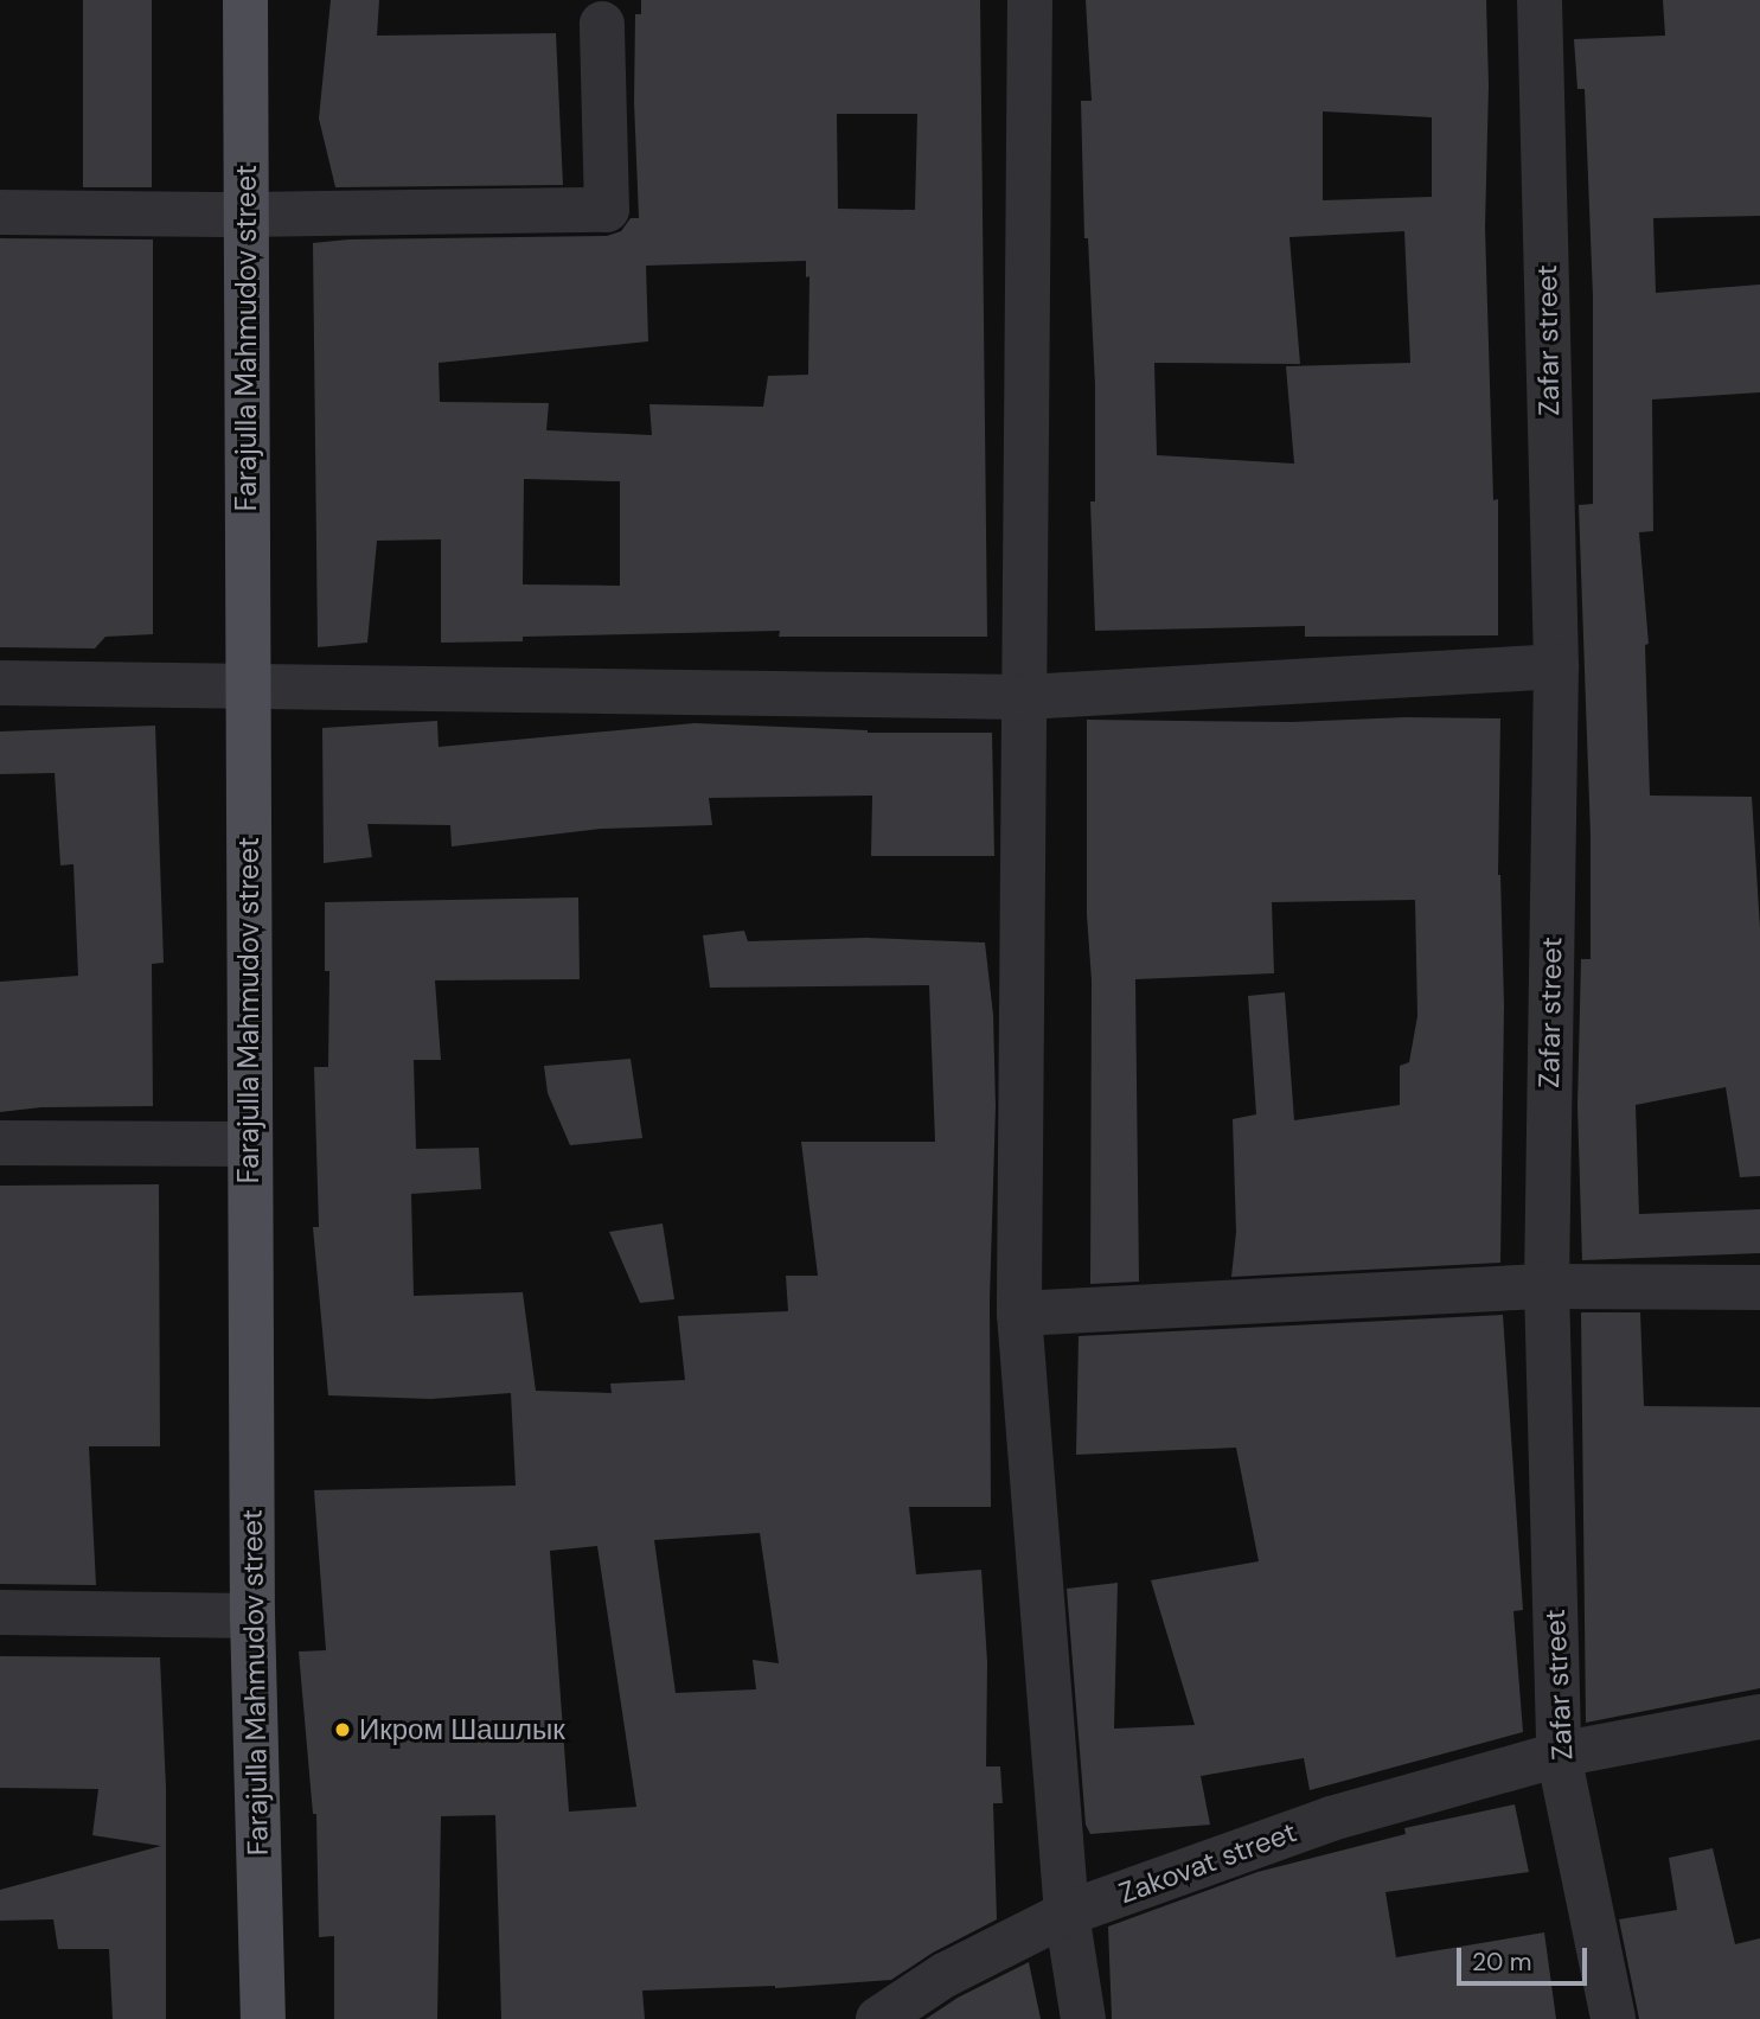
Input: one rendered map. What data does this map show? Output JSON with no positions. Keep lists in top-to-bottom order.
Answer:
{
  "streets": {
    "main road": ["Farajulla Mahmudov street"],
    "street": ["Zafar street", "Zakovat street"]
  },
  "crossings": [
    ["Zafar street", "Zakovat street"]
  ],
  "places": ["Икром Шашлык"],
  "scale_bar": "20 m"
}
